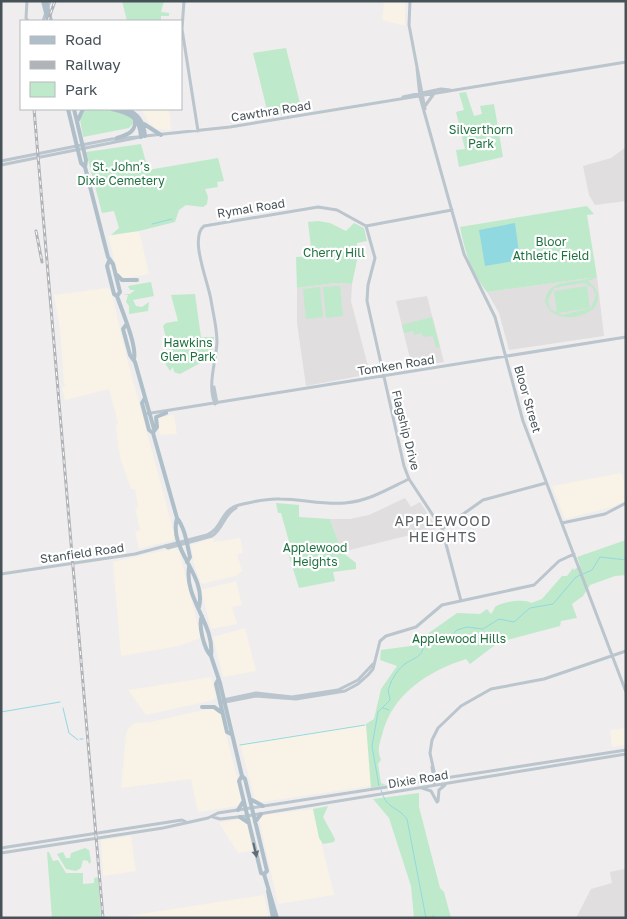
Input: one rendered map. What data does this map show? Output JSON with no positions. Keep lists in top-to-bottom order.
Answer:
{
  "streets": {
    "street": [
      "Cawthra Road",
      "Rymal Road",
      "Tomken Road",
      "Bloor Street",
      "Flagship Drive",
      "Stanfield Road",
      "Dixie Road"
    ]
  },
  "crossings": [
    ["Cawthra Road", "Bloor Street"],
    ["Rymal Road", "Tomken Road"],
    ["Rymal Road", "Flagship Drive"],
    ["Tomken Road", "Bloor Street"],
    ["Tomken Road", "Flagship Drive"],
    ["Flagship Drive", "Stanfield Road"]
  ],
  "districts": ["APPLEWOOD HEIGHTS"],
  "parks": [
    "Silverthorn Park",
    "St. John’s Dixie Cemetery",
    "Bloor Athletic Field",
    "Cherry Hill",
    "Hawkins Glen Park",
    "Applewood Heights",
    "Applewood Hills"
  ],
  "legend": ["Road", "Railway", "Park"]
}
